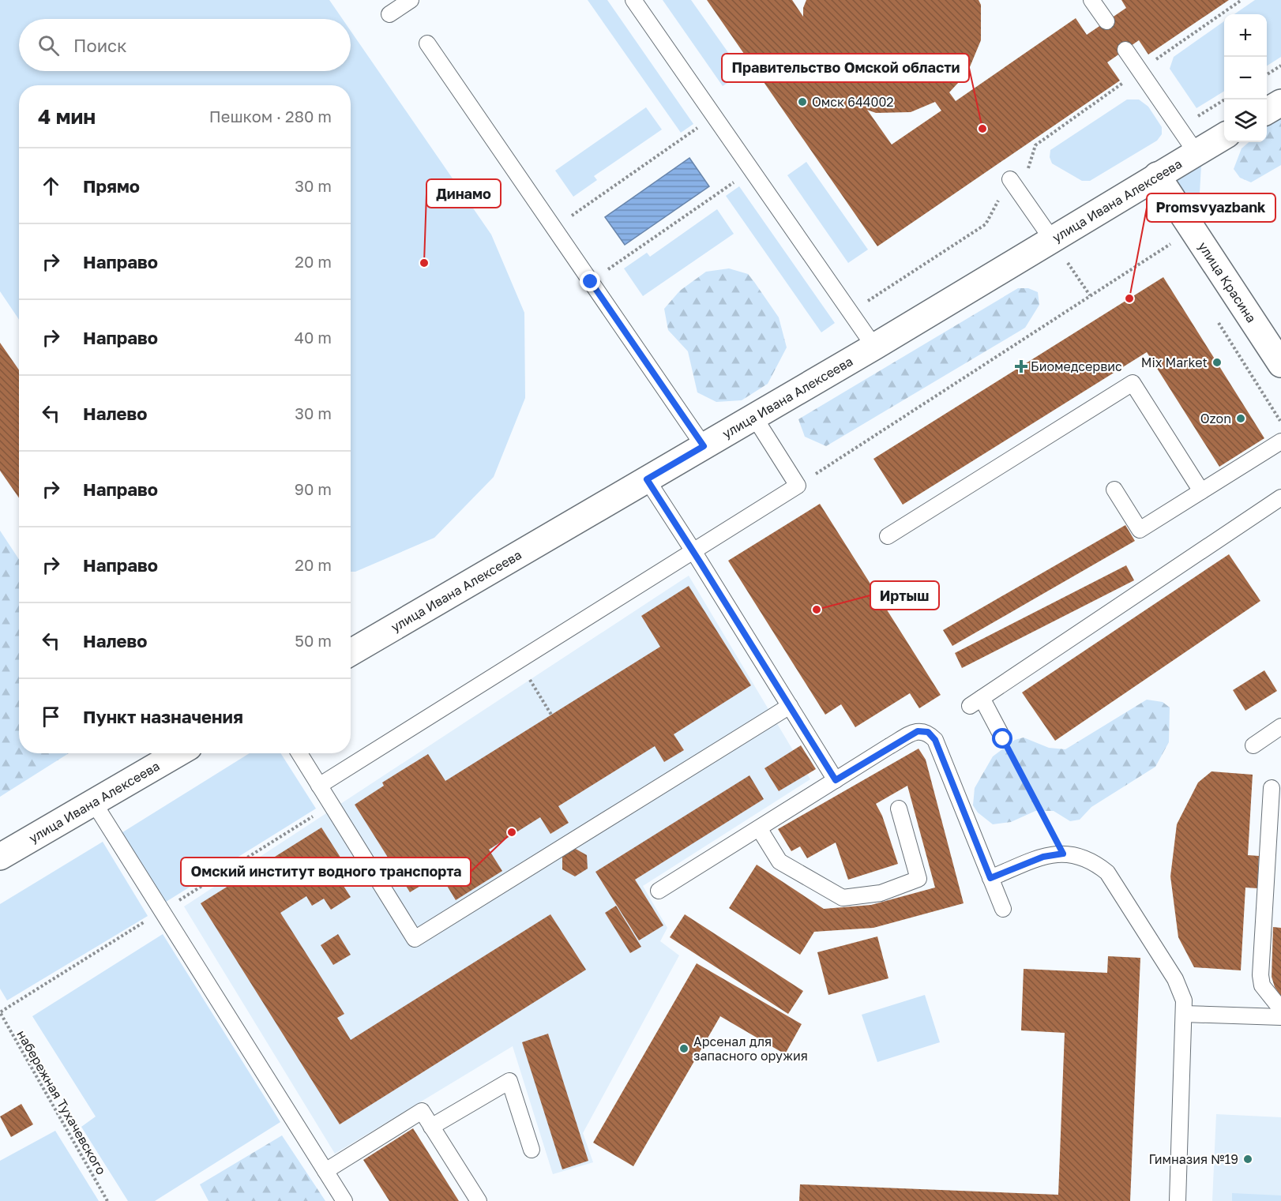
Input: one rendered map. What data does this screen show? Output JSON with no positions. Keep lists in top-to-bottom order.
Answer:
{
  "streets": {
    "street": ["улица Ивана Алексеева", "улица Красина"],
    "path": ["набережная Тухачевского"]
  },
  "crossings": [
    ["улица Ивана Алексеева", "улица Красина"]
  ],
  "places": {
    "other": [
      "Омск 644002",
      "Правительство Омской области",
      "Динамо",
      "Promsvyazbank",
      "Mix Market",
      "Ozon",
      "Иртыш",
      "Омский институт водного транспорта",
      "Арсенал для запасного оружия",
      "Гимназия №19"
    ],
    "health": ["Биомедсервис"]
  },
  "page": {
    "map_buttons": ["+", "−"],
    "search": "Поиск",
    "heading": ["4 мин", "Пешком · 280 m"],
    "list": [
      ["Прямо", "30 m"],
      ["Направо", "20 m"],
      ["Направо", "40 m"],
      ["Налево", "30 m"],
      ["Направо", "90 m"],
      ["Направо", "20 m"],
      ["Налево", "50 m"],
      "Пункт назначения"
    ]
  }
}
